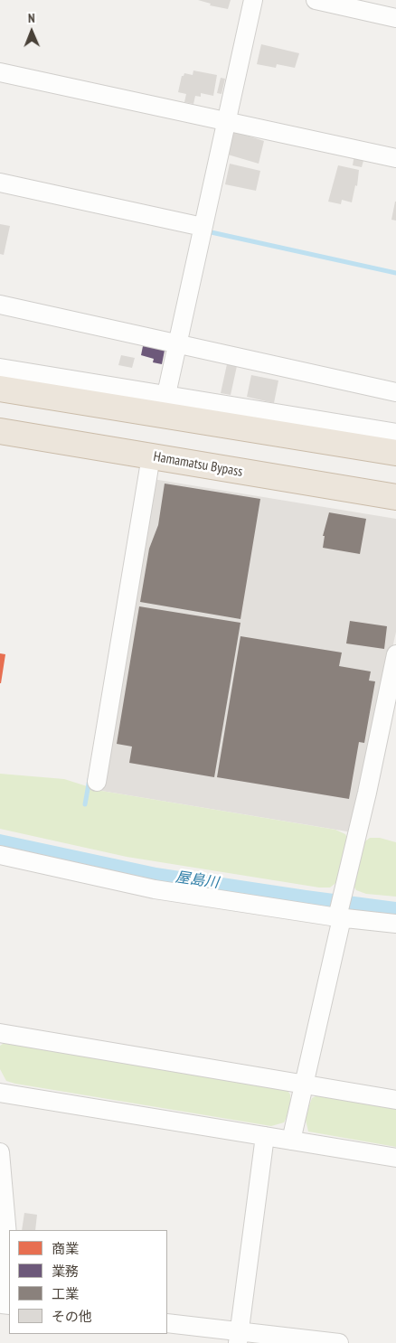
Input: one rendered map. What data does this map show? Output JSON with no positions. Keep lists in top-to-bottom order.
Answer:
{
  "streets": {
    "highway": ["Hamamatsu Bypass"]
  },
  "water": ["屋島川"],
  "legend": [
    "商業",
    "業務",
    "工業",
    "その他"
  ],
  "north": "top"
}
